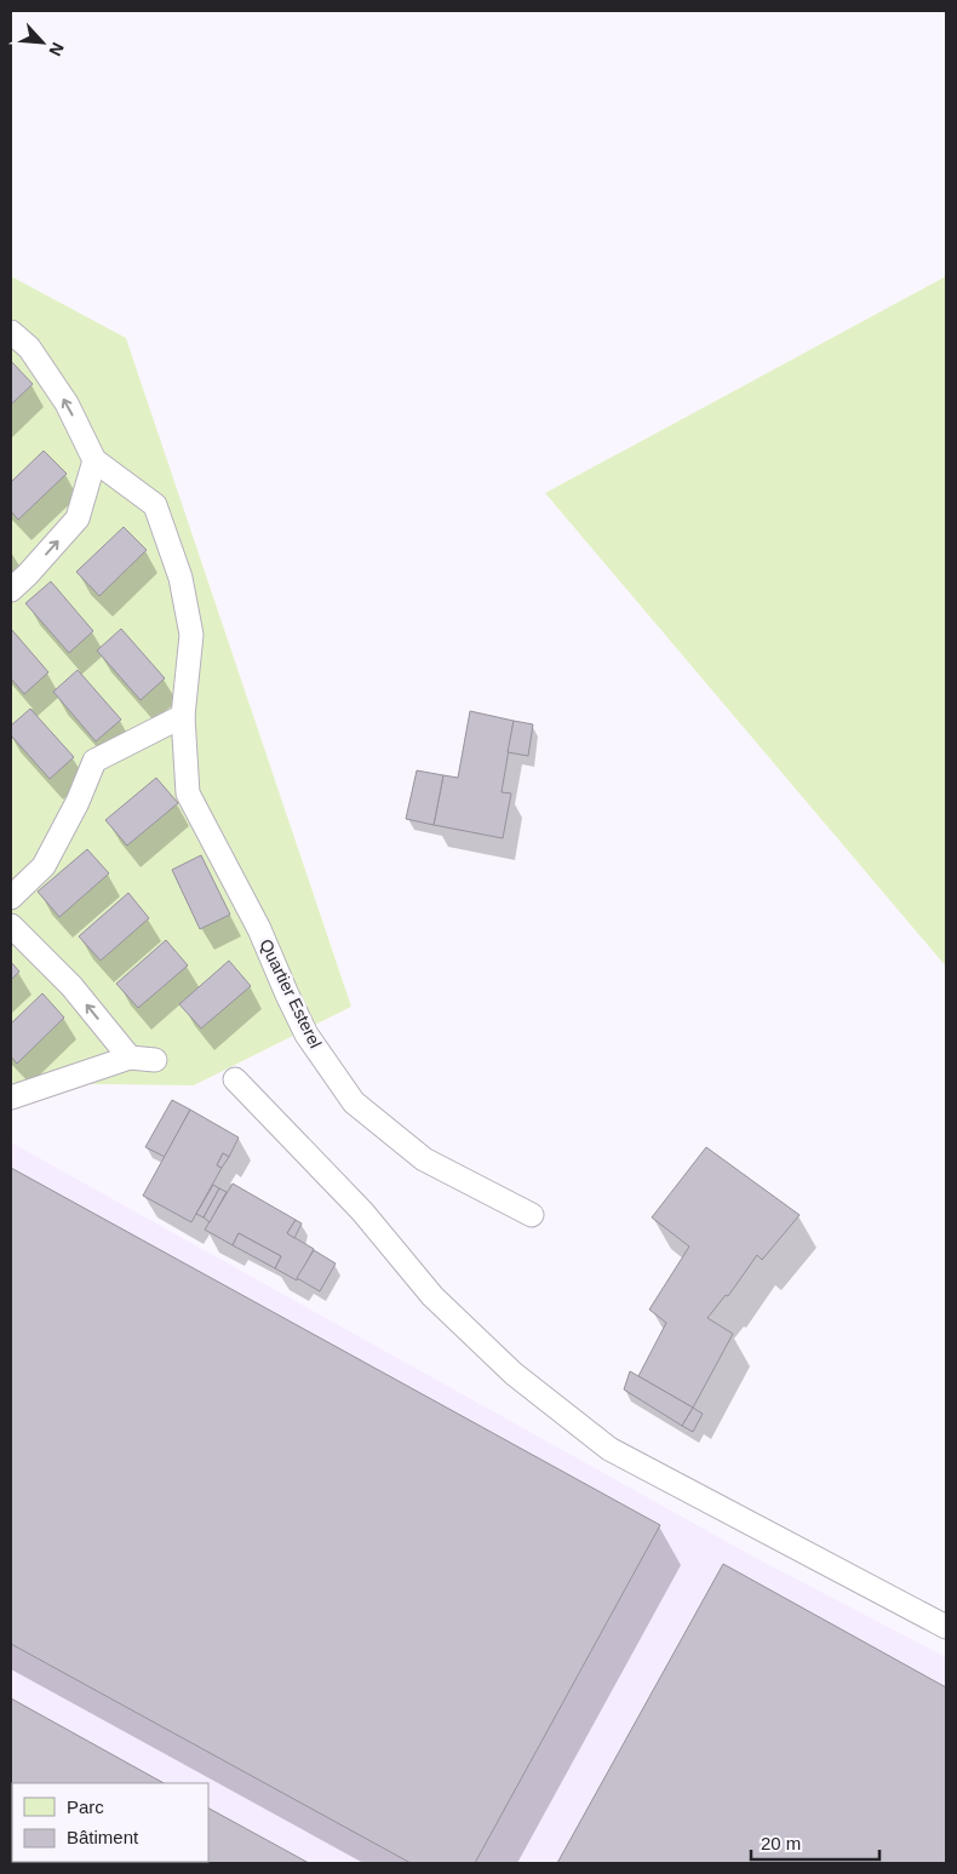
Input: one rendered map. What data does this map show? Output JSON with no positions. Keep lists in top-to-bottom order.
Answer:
{
  "streets": {
    "lane": ["Quartier Esterel"]
  },
  "legend": ["Parc", "Bâtiment"],
  "scale_bar": "20 m",
  "north": "bottom right"
}
